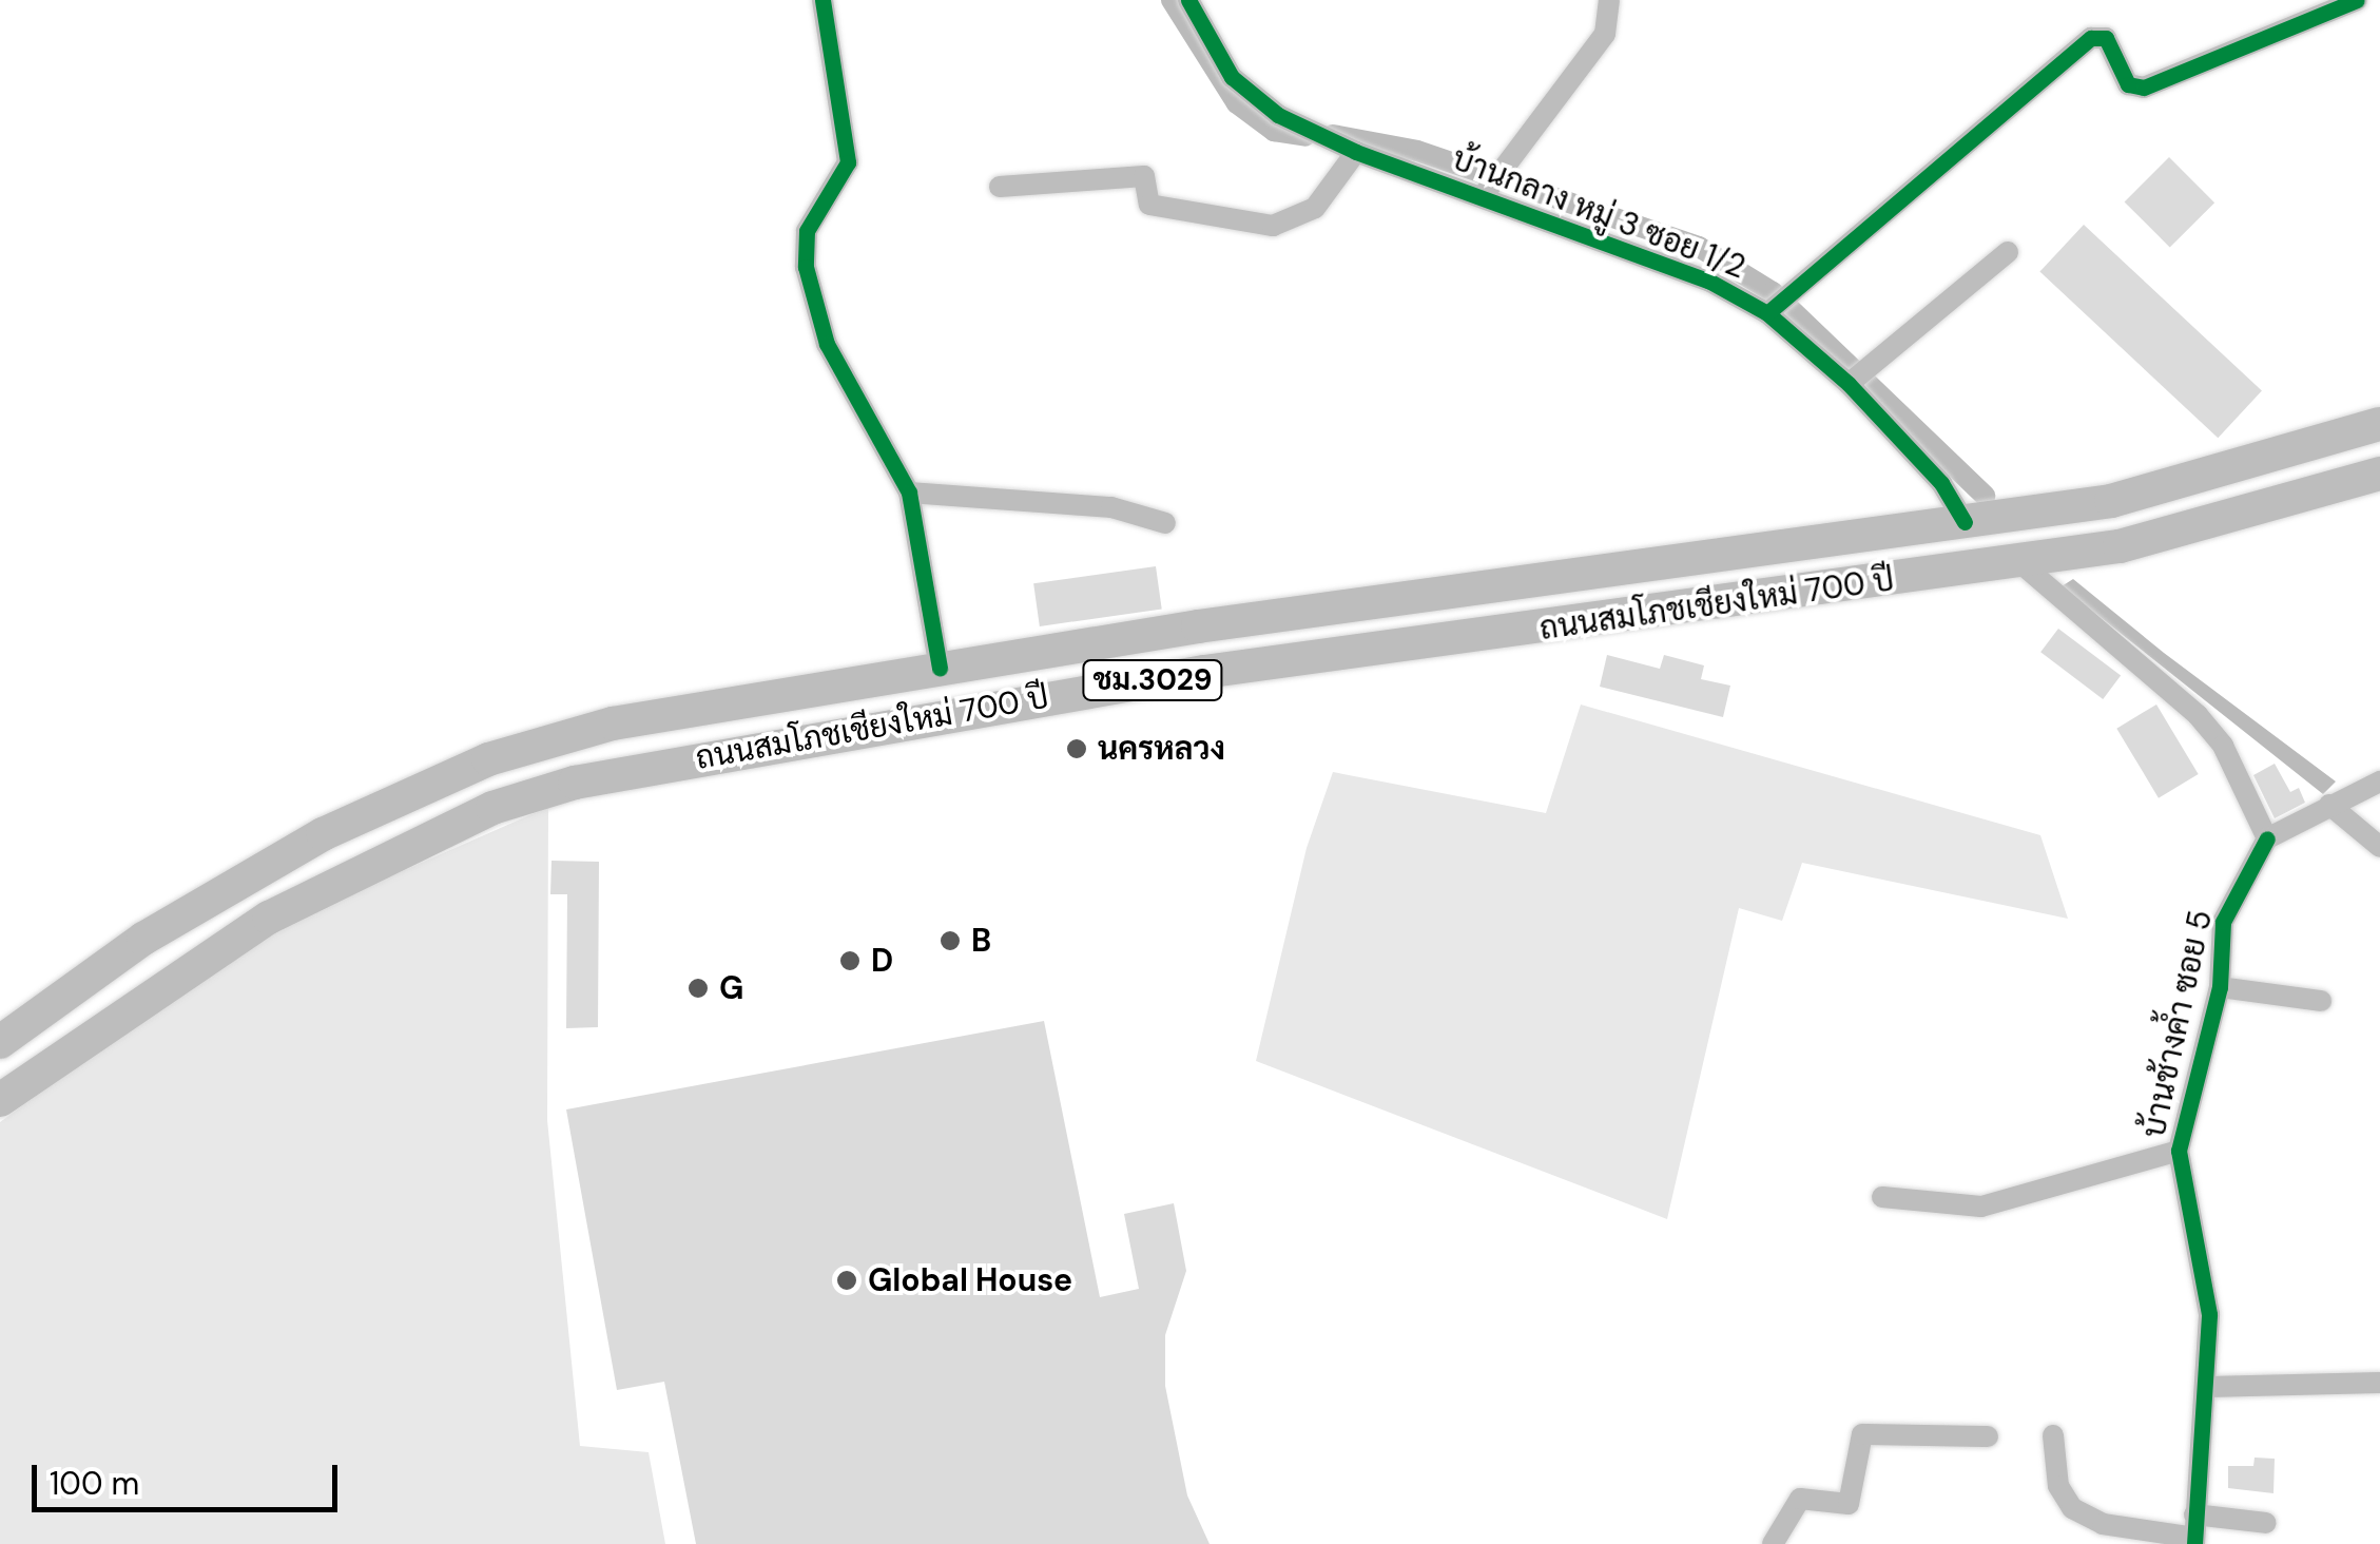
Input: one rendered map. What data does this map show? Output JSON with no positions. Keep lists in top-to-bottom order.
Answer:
{
  "streets": {
    "main road": ["ถนนสมโภชเชียงใหม่ 700 ปี", "ชม.3029"],
    "street": ["บ้านกลาง หมู่ 3 ซอย 1/2", "บ้านช้างค้ำ ซอย 5"]
  },
  "crossings": [
    ["บ้านกลาง หมู่ 3 ซอย 1/2", "ถนนสมโภชเชียงใหม่ 700 ปี"]
  ],
  "places": [
    "นครหลวง",
    "B",
    "D",
    "G",
    "Global House"
  ],
  "scale_bar": "100 m"
}
